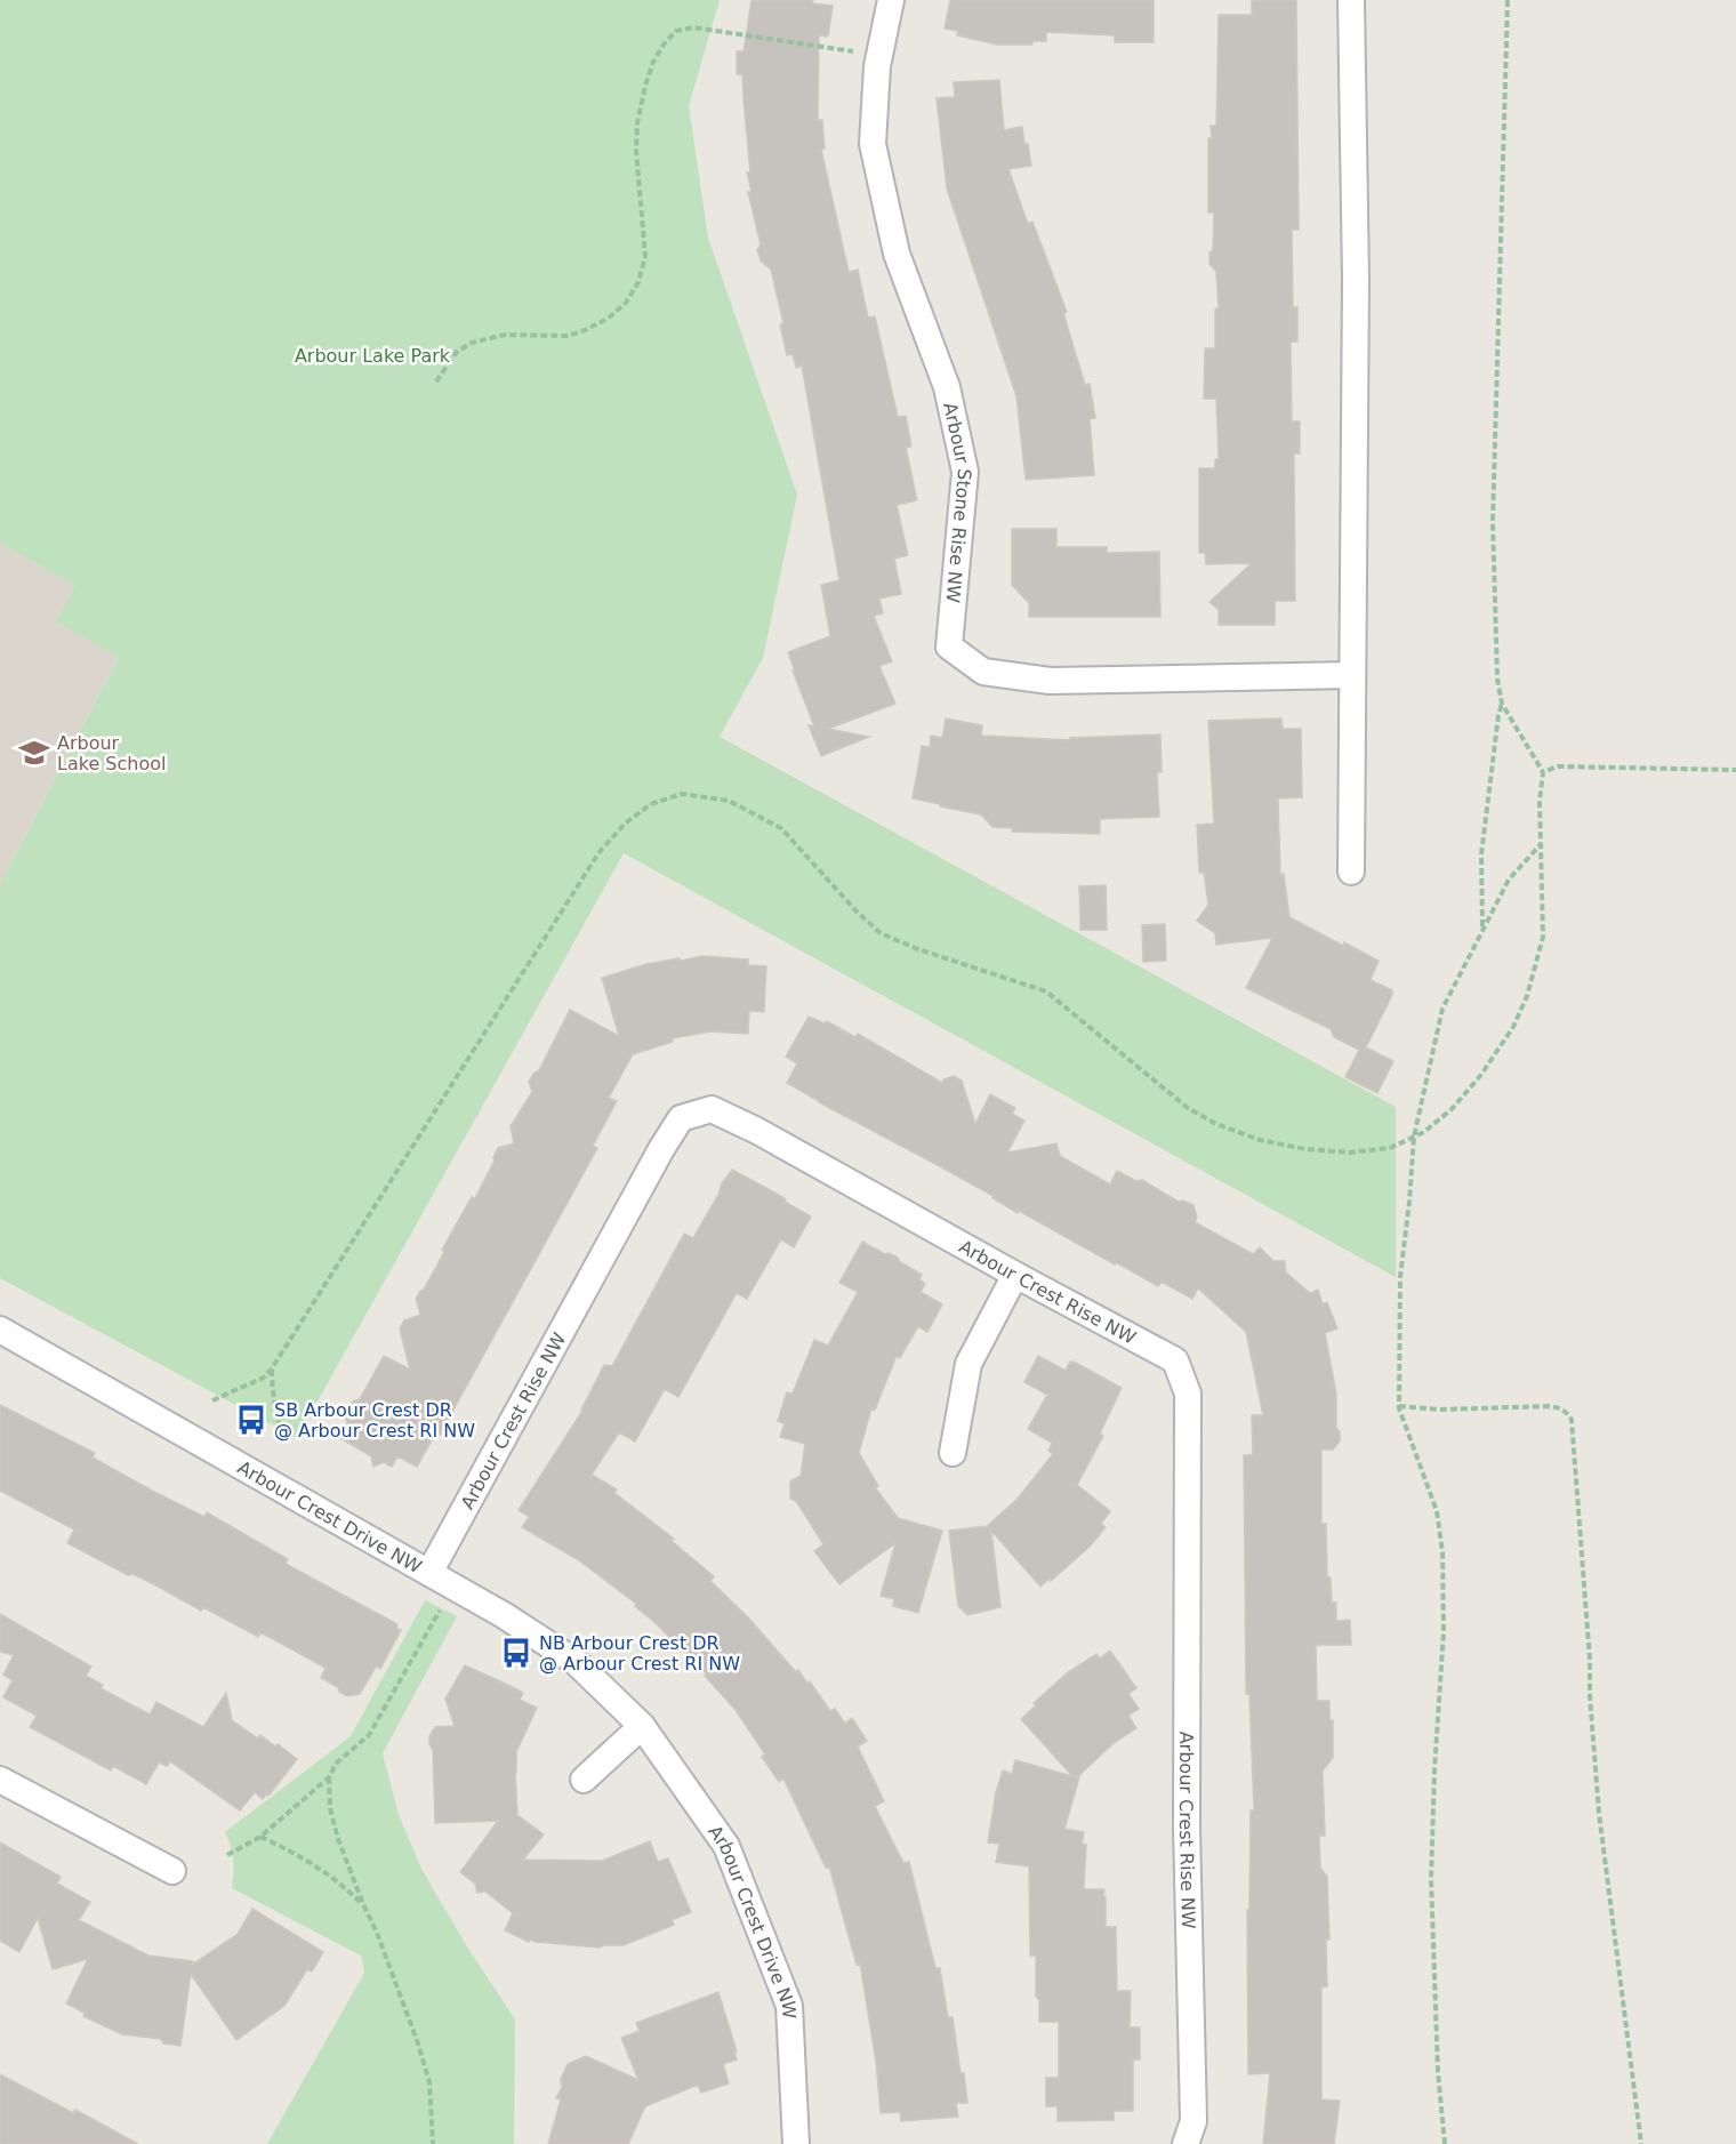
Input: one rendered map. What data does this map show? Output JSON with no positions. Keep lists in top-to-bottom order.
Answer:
{
  "streets": {
    "street": ["Arbour Stone Rise NW", "Arbour Crest Rise NW", "Arbour Crest Drive NW"]
  },
  "crossings": [
    ["Arbour Crest Rise NW", "Arbour Crest Drive NW"]
  ],
  "parks": ["Arbour Lake Park"],
  "places": {
    "school or university": ["Arbour Lake School"],
    "bus stop": ["SB Arbour Crest DR @ Arbour Crest RI NW", "NB Arbour Crest DR @ Arbour Crest RI NW"]
  }
}
